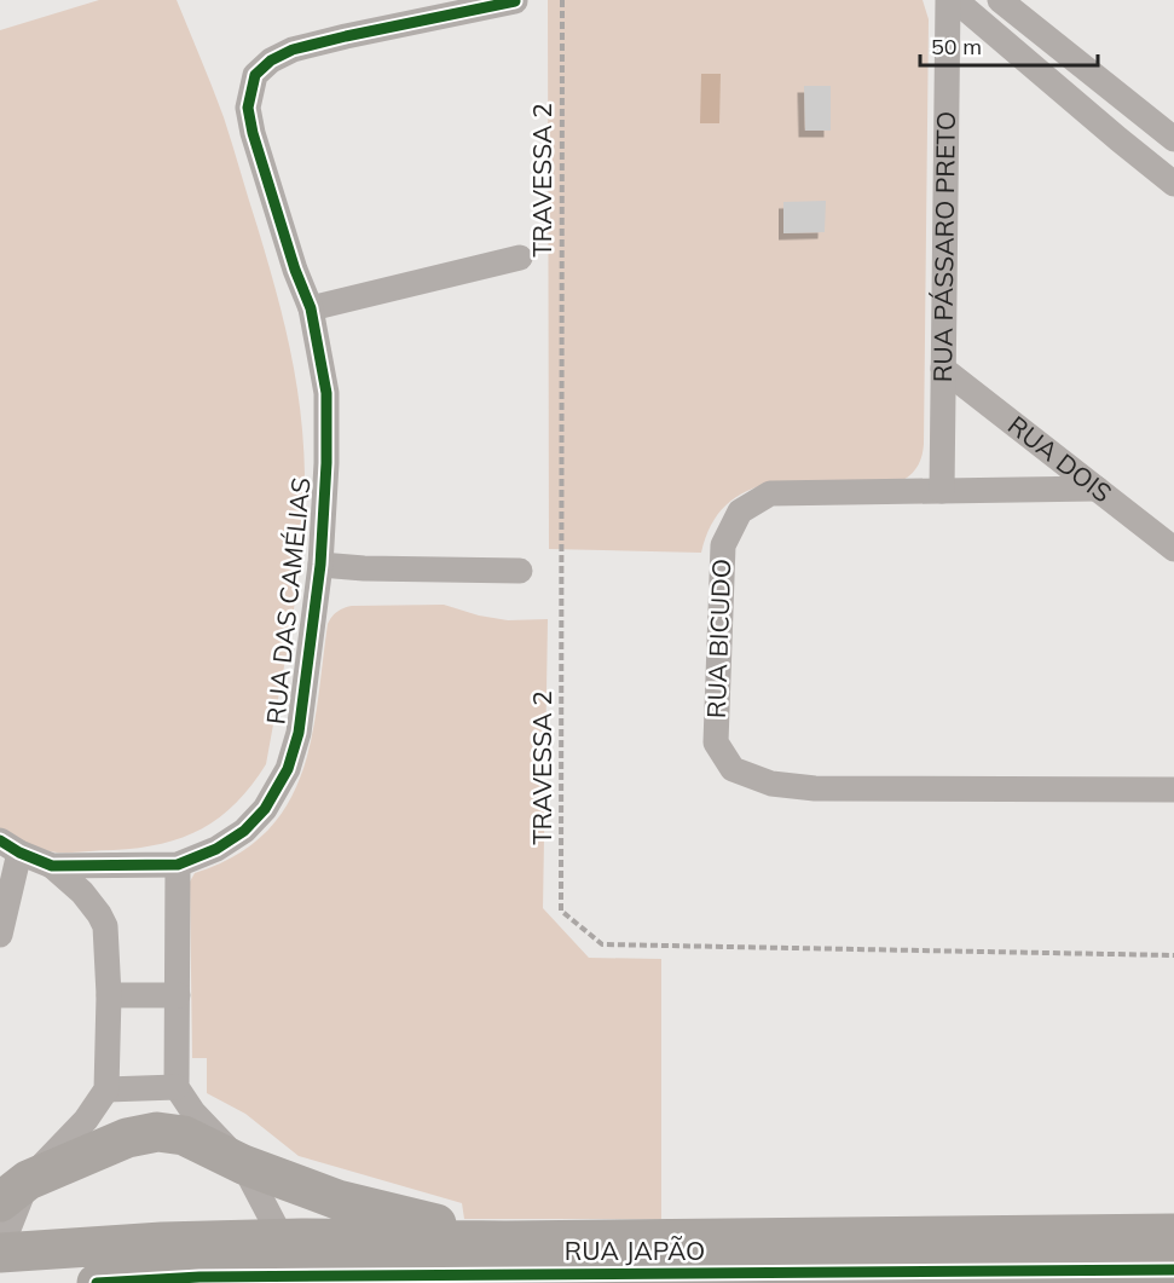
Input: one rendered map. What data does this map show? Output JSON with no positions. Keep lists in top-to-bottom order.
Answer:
{
  "streets": {
    "main road": ["RUA JAPÃO"],
    "street": [
      "RUA PÁSSARO PRETO",
      "RUA DOIS",
      "RUA DAS CAMÉLIAS",
      "RUA BICUDO"
    ],
    "path": ["TRAVESSA 2"]
  },
  "crossings": [
    ["RUA PÁSSARO PRETO", "RUA DOIS"],
    ["RUA PÁSSARO PRETO", "RUA BICUDO"],
    ["RUA DOIS", "RUA BICUDO"]
  ],
  "scale_bar": "50 m"
}
